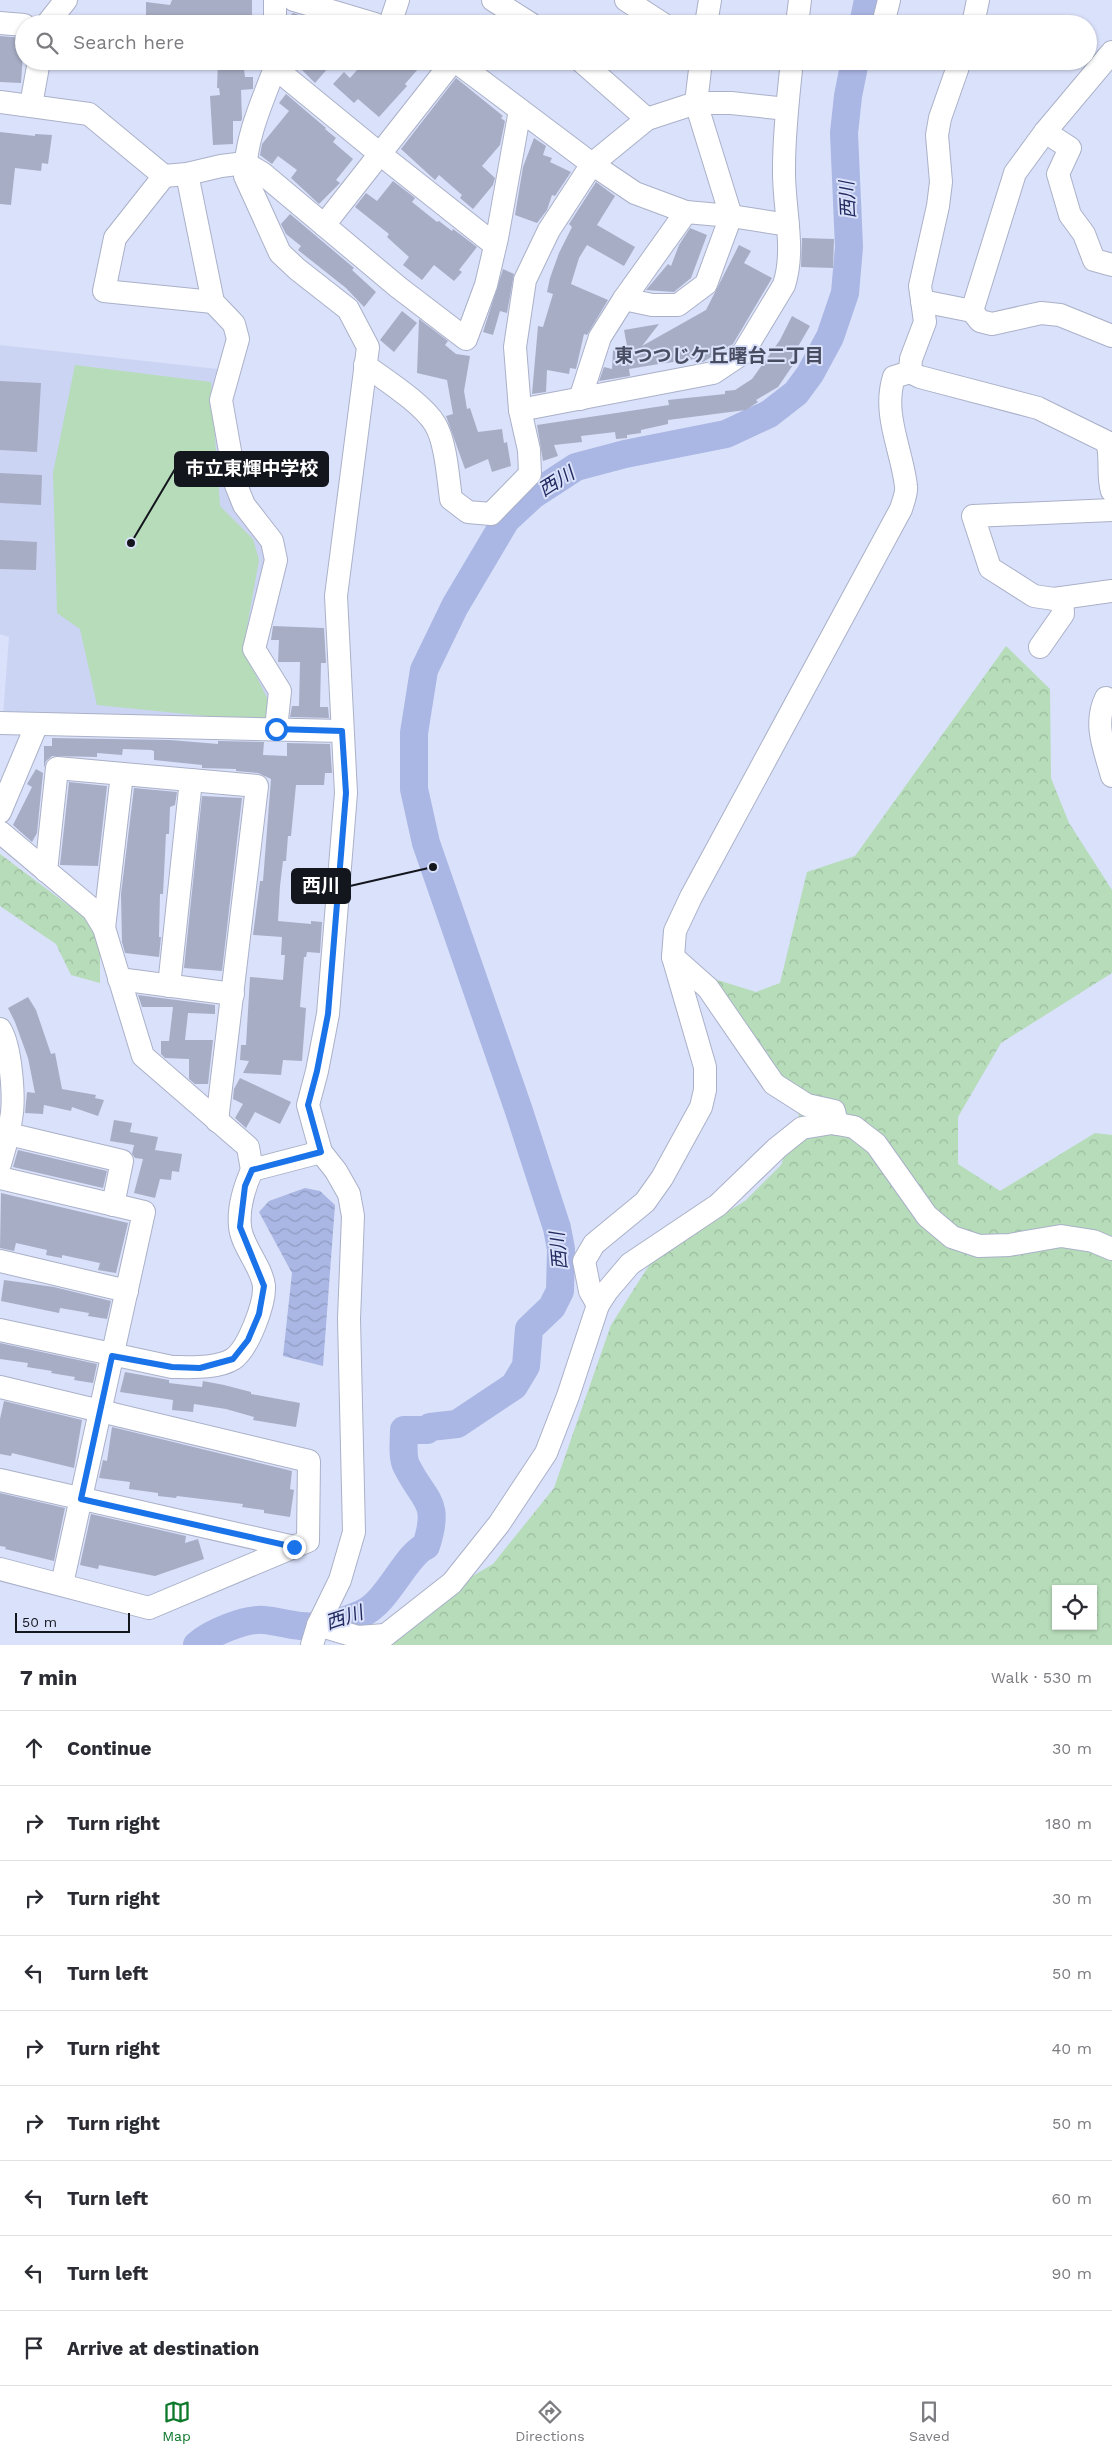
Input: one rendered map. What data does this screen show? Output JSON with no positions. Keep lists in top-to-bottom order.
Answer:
{
  "districts": ["東つつじケ丘曙台二丁目"],
  "water": ["西川"],
  "places": ["市立東輝中学校", "西川"],
  "scale_bar": "50 m",
  "page": {
    "search": "Search here",
    "scale": "50 m",
    "heading": ["7 min", "Walk · 530 m"],
    "list": [
      ["Continue", "30 m"],
      ["Turn right", "180 m"],
      ["Turn right", "30 m"],
      ["Turn left", "50 m"],
      ["Turn right", "40 m"],
      ["Turn right", "50 m"],
      ["Turn left", "60 m"],
      ["Turn left", "90 m"],
      "Arrive at destination"
    ],
    "nav": ["Map", "Directions", "Saved"]
  }
}
